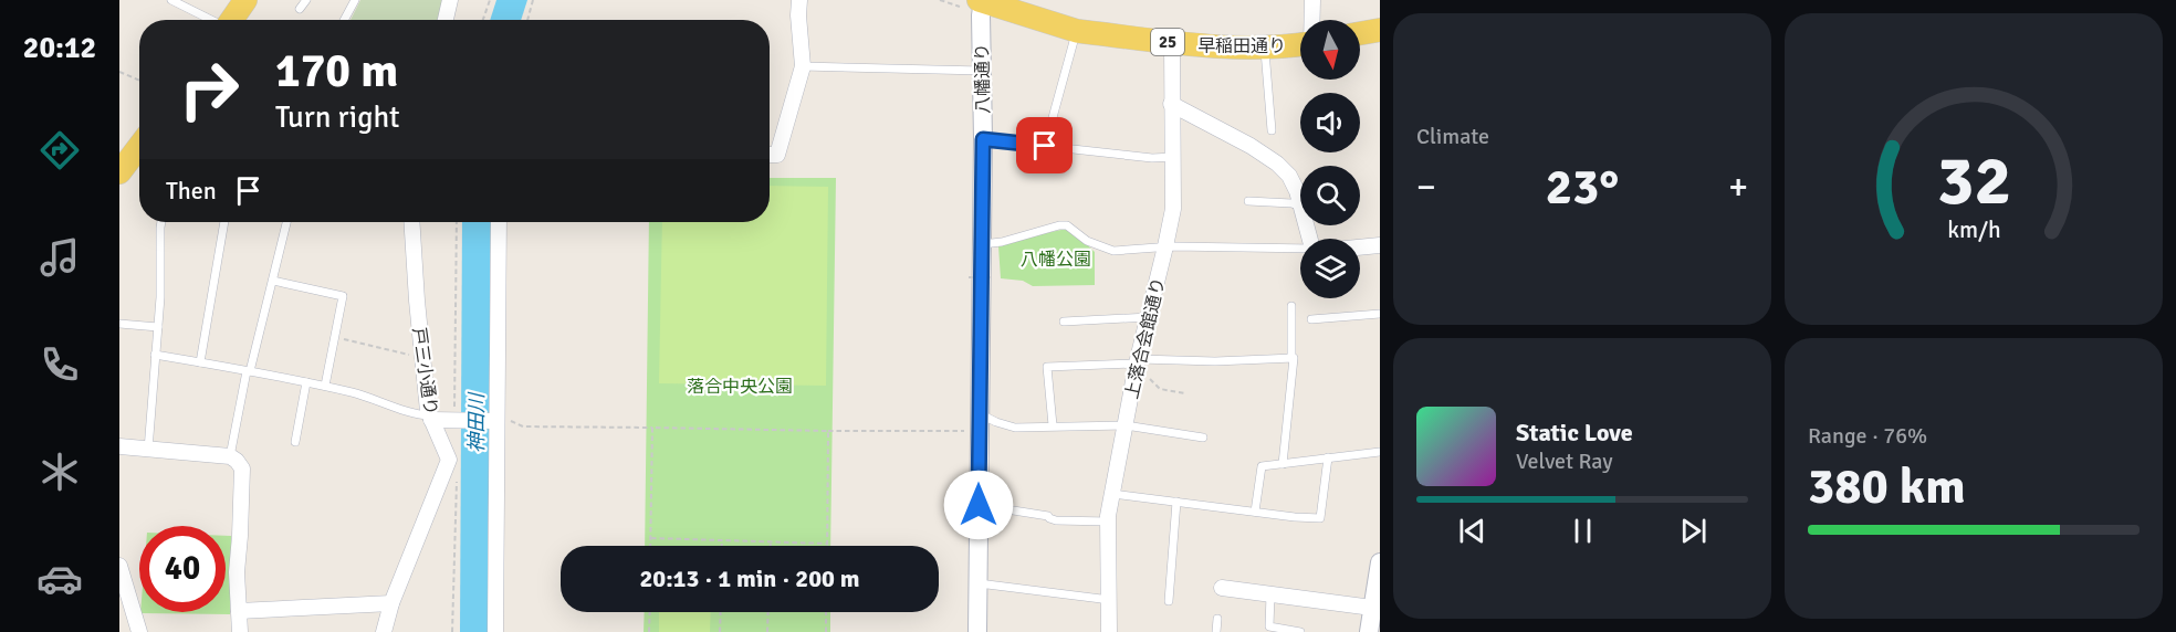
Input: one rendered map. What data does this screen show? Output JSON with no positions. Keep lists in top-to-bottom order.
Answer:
{
  "streets": {
    "main road": ["25", "早稲田通り"],
    "street": ["八幡通り", "上落合会館通り", "戸三小通り"]
  },
  "crossings": [
    ["早稲田通り", "八幡通り"],
    ["早稲田通り", "上落合会館通り"]
  ],
  "water": ["神田川"],
  "parks": ["八幡公園", "落合中央公園"],
  "north": "bottom",
  "page": {
    "tabs": "20:12",
    "tile": [
      "Climate",
      ["Range · 76%", "380 km"]
    ],
    "turn": ["170 m", "Turn right"],
    "then": "Then",
    "heat": ["−", "23°", "+"],
    "song": ["Static Love", "Velvet Ray"],
    "limit": "40",
    "trip": "20:13 · 1 min · 200 m",
    "gauge": ["32", "km/h"]
  }
}
